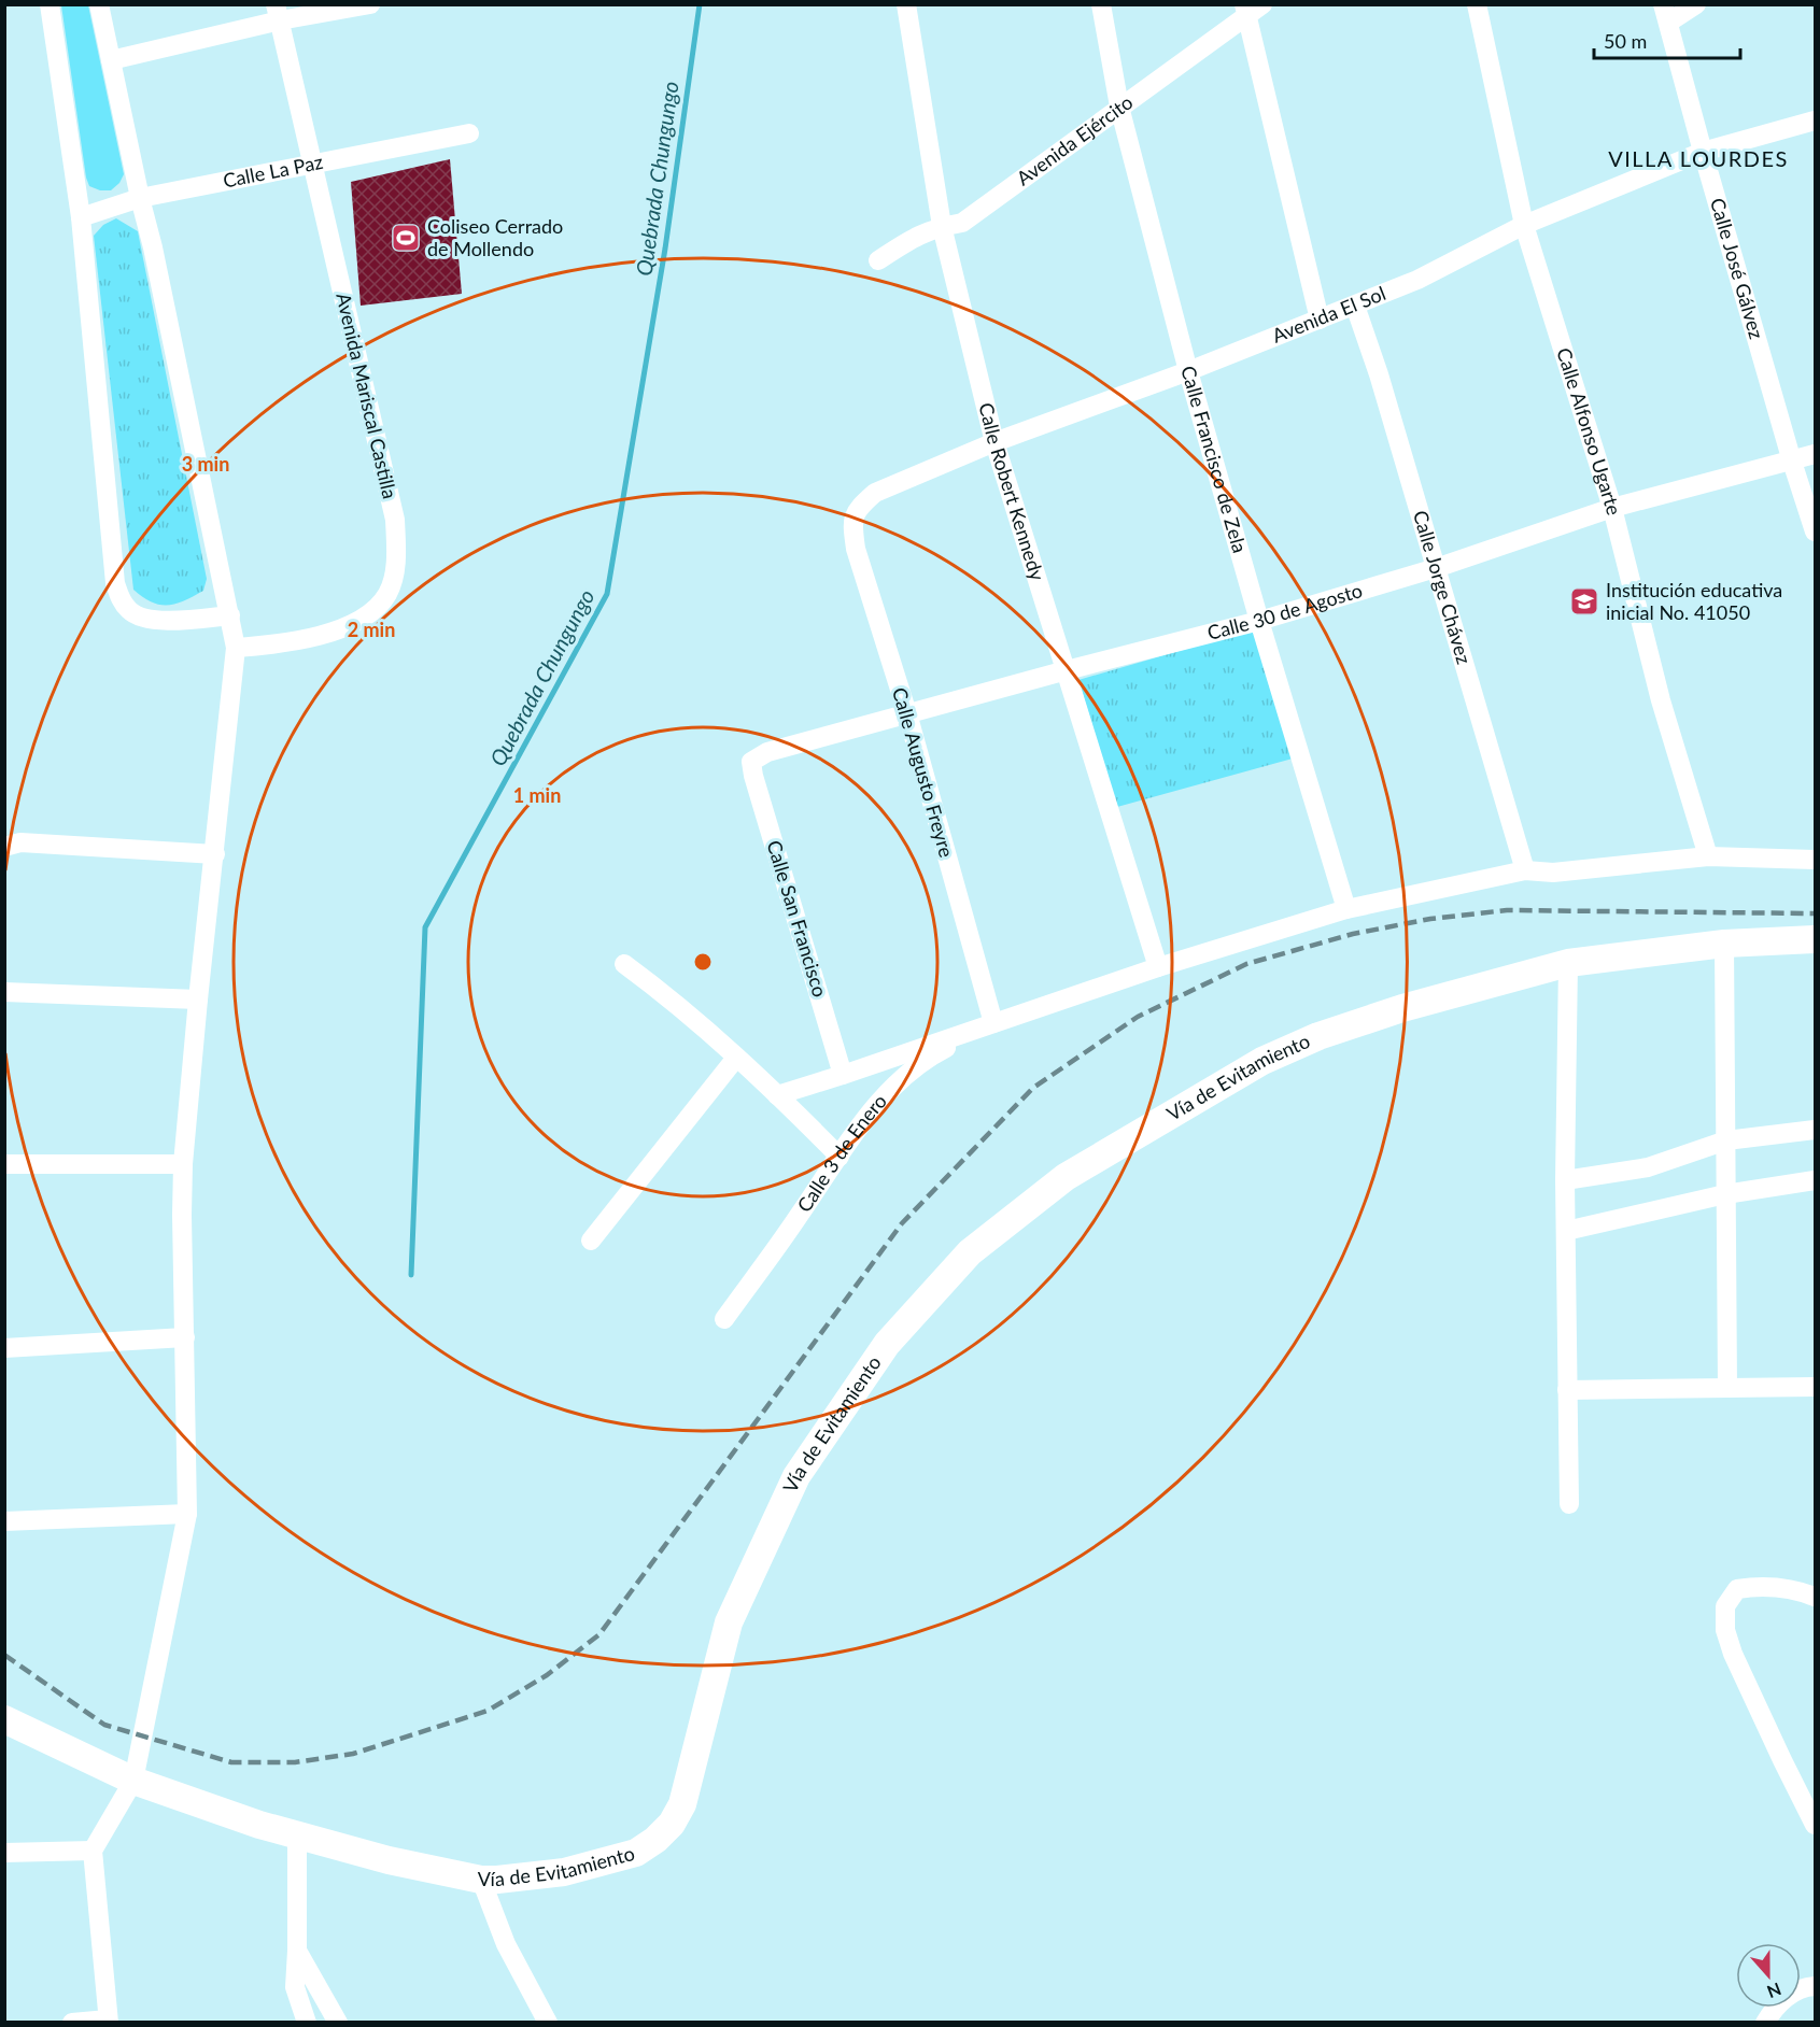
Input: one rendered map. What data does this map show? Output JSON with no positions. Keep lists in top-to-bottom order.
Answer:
{
  "streets": {
    "main road": ["Vía de Evitamiento"],
    "street": [
      "Avenida Ejército",
      "Calle La Paz",
      "Calle José Gálvez",
      "Avenida El Sol",
      "Avenida Mariscal Castilla",
      "Calle Alfonso Ugarte",
      "Calle Francisco de Zela",
      "Calle Robert Kennedy",
      "Calle Jorge Chávez",
      "Calle 30 de Agosto",
      "Calle Augusto Freyre",
      "Calle San Francisco",
      "Calle 3 de Enero"
    ]
  },
  "crossings": [
    ["Avenida Ejército", "Calle Francisco de Zela"],
    ["Avenida Ejército", "Calle Robert Kennedy"],
    ["Calle La Paz", "Avenida Mariscal Castilla"],
    ["Calle José Gálvez", "Avenida El Sol"],
    ["Calle José Gálvez", "Calle 30 de Agosto"],
    ["Avenida El Sol", "Calle Alfonso Ugarte"],
    ["Avenida El Sol", "Calle Francisco de Zela"],
    ["Avenida El Sol", "Calle Robert Kennedy"],
    ["Avenida El Sol", "Calle Jorge Chávez"],
    ["Avenida El Sol", "Calle Augusto Freyre"],
    ["Calle Alfonso Ugarte", "Calle 30 de Agosto"],
    ["Calle Francisco de Zela", "Calle 30 de Agosto"],
    ["Calle Robert Kennedy", "Calle 30 de Agosto"],
    ["Calle Jorge Chávez", "Calle 30 de Agosto"],
    ["Calle 30 de Agosto", "Calle Augusto Freyre"],
    ["Calle 30 de Agosto", "Calle San Francisco"],
    ["Calle Augusto Freyre", "Calle 3 de Enero"]
  ],
  "districts": ["VILLA LOURDES"],
  "water": ["Quebrada Chungungo"],
  "places": {
    "sports": ["Coliseo Cerrado de Mollendo"],
    "school or university": ["Institución educativa inicial No. 41050"]
  },
  "scale_bar": "50 m",
  "north": "bottom",
  "rings": ["3 min", "2 min", "1 min"]
}
